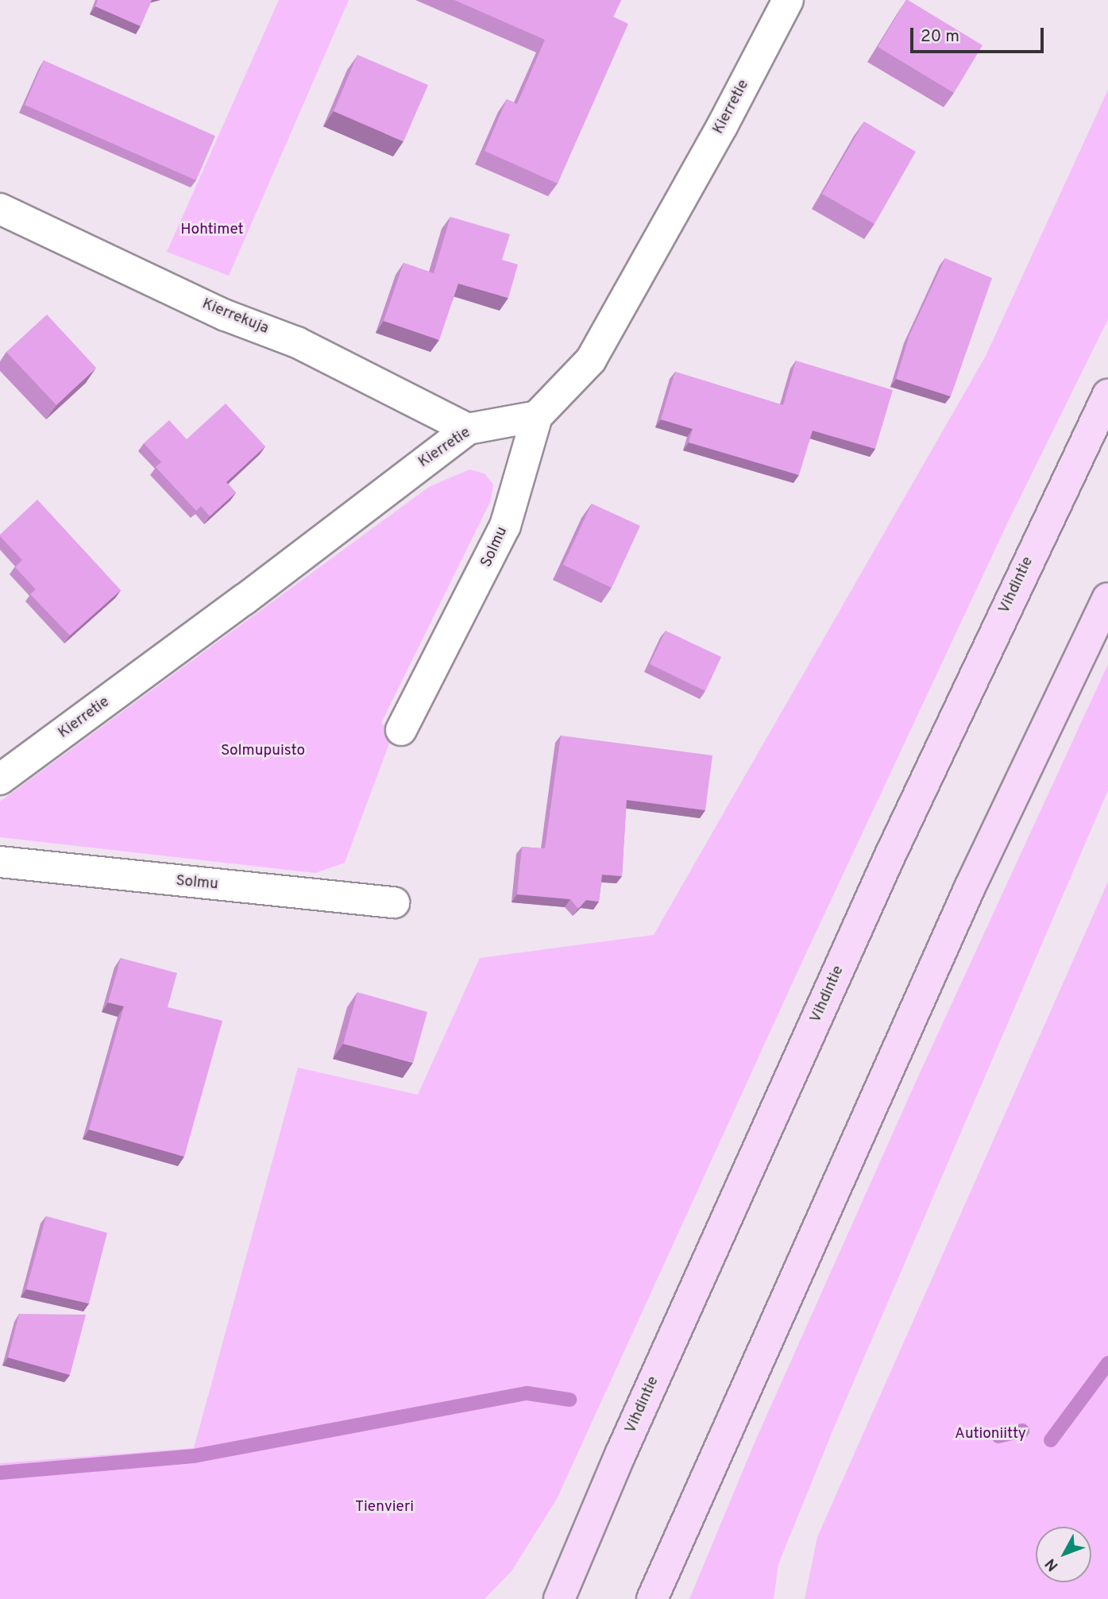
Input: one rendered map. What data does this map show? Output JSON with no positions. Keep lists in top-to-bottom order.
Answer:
{
  "streets": {
    "main road": ["Vihdintie"],
    "street": ["Kierretie", "Kierrekuja", "Solmu"]
  },
  "crossings": [
    ["Kierretie", "Kierrekuja"],
    ["Kierretie", "Solmu"]
  ],
  "parks": [
    "Hohtimet",
    "Solmupuisto",
    "Autioniitty",
    "Tienvieri"
  ],
  "scale_bar": "20 m",
  "north": "bottom left"
}
